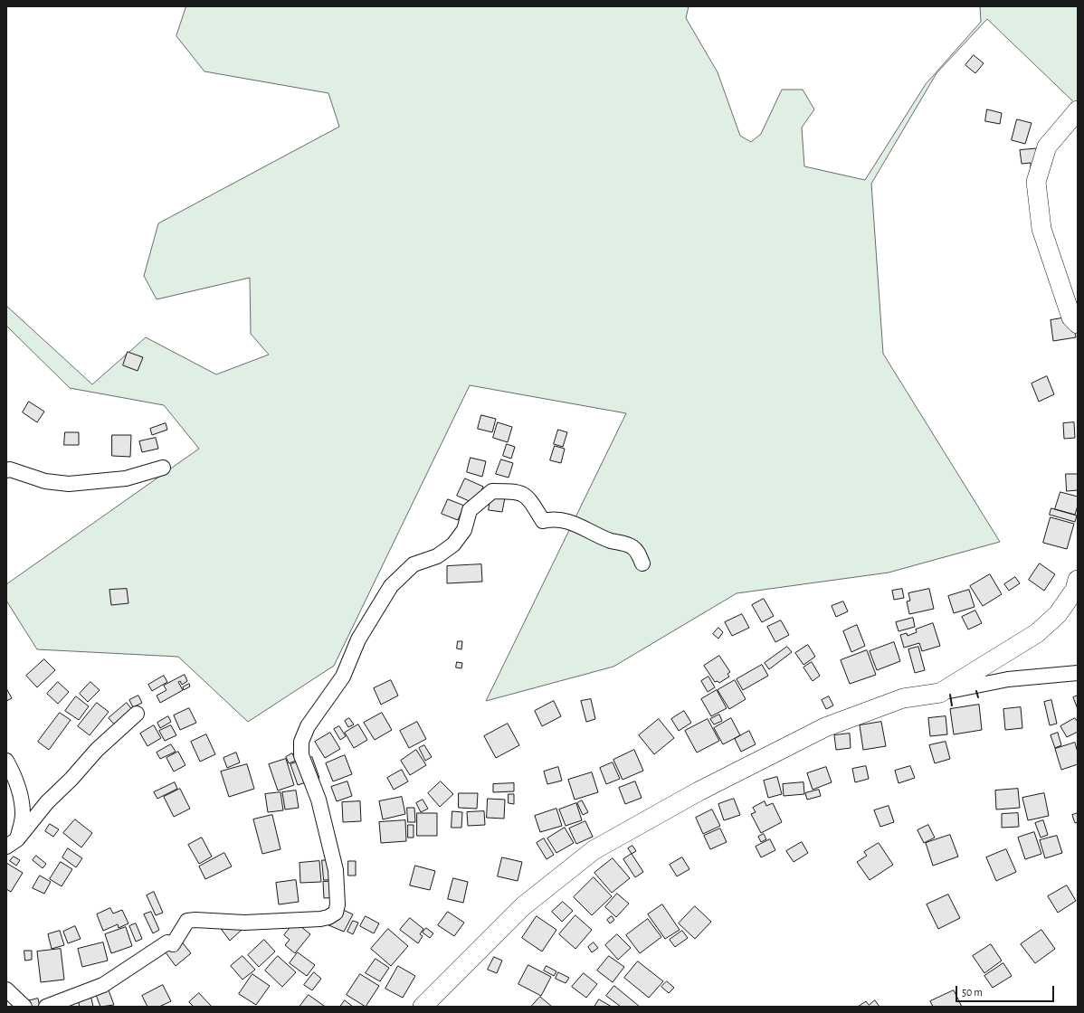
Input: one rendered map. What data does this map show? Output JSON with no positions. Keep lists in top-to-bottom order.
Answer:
{
  "scale_bar": "50 m"
}
